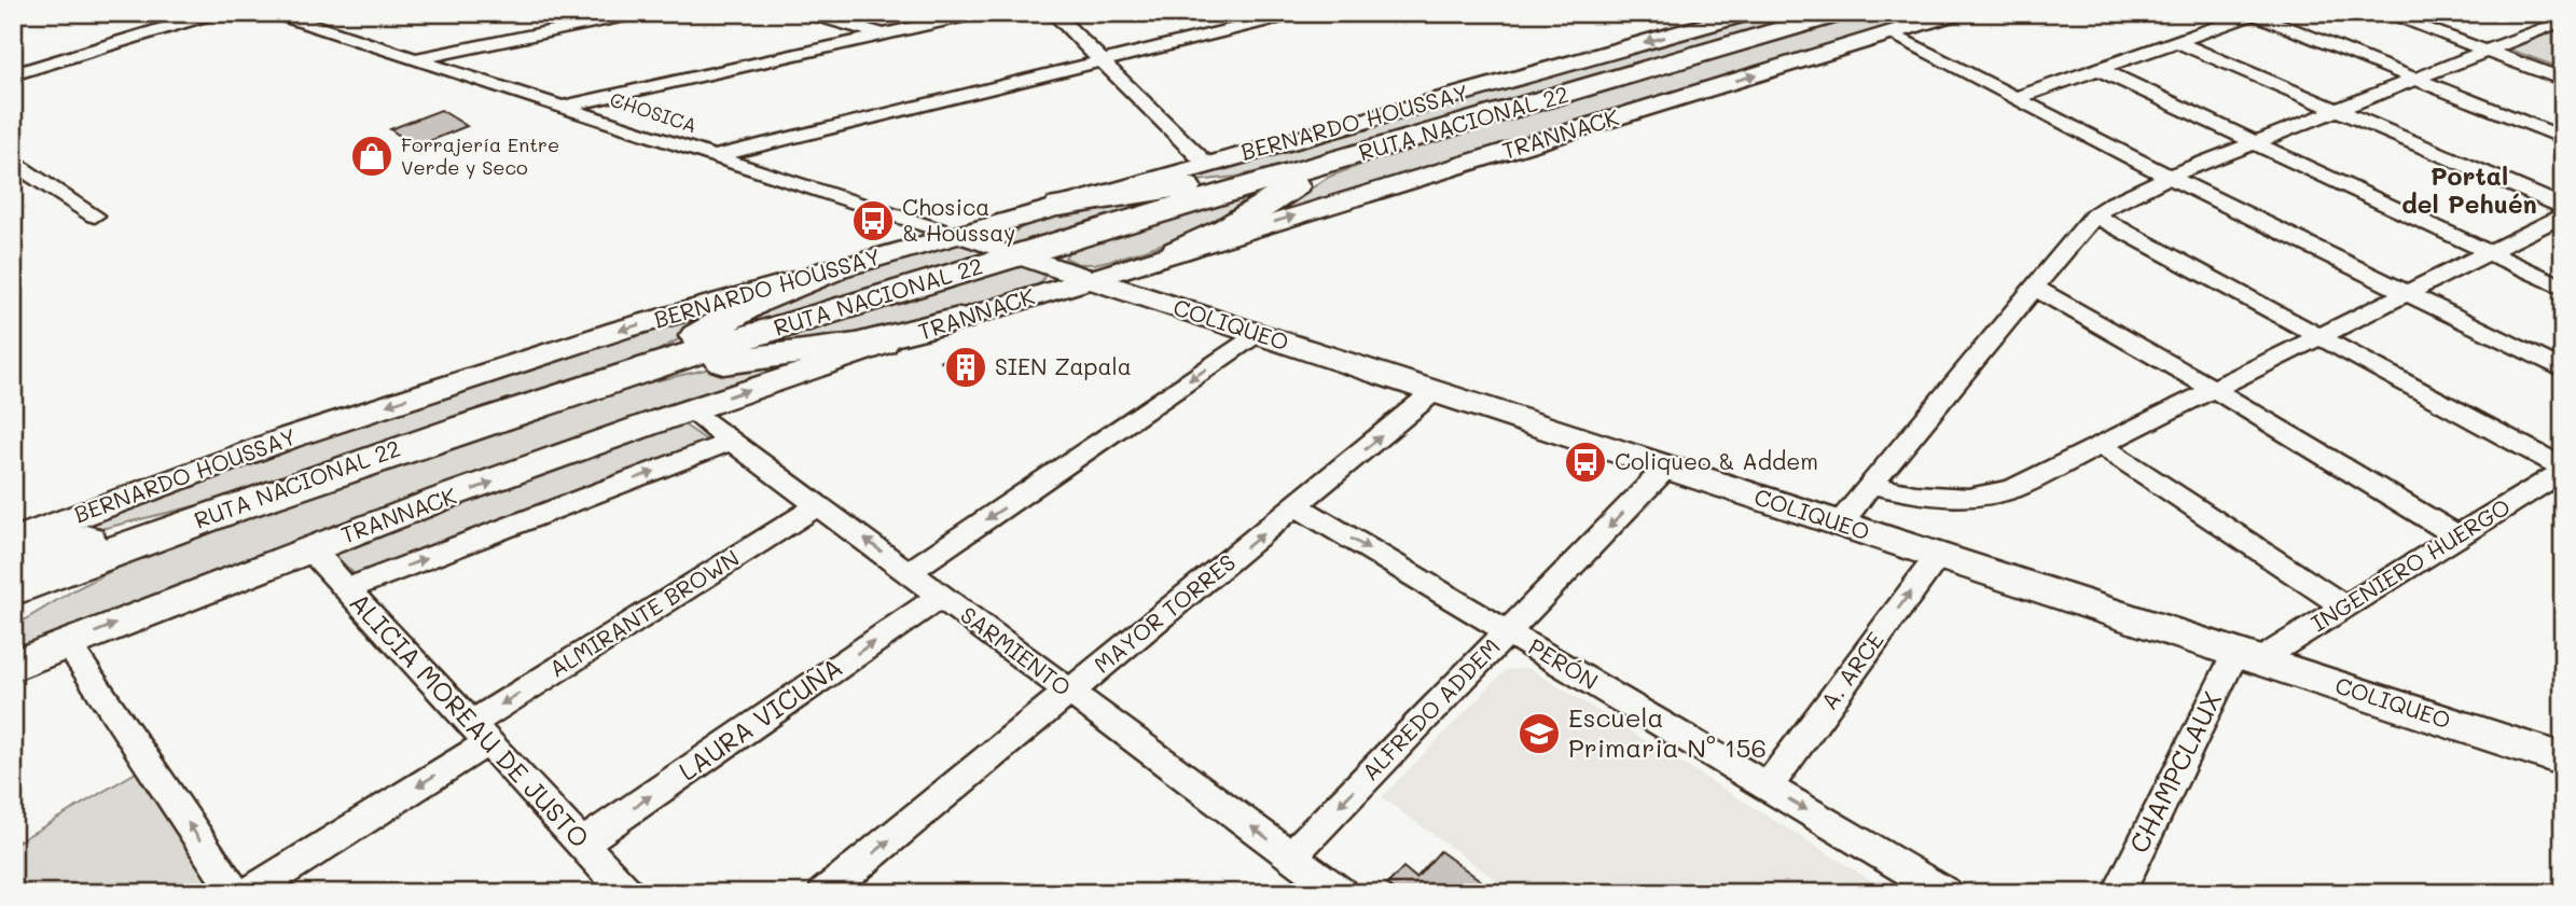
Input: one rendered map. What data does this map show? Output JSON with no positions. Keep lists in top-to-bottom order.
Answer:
{
  "streets": {
    "main road": ["RUTA NACIONAL 22"],
    "street": [
      "CHOSICA",
      "BERNARDO HOUSSAY",
      "TRANNACK",
      "COLIQUEO",
      "INGENIERO HUERGO",
      "ALMIRANTE BROWN",
      "MAYOR TORRES",
      "SARMIENTO",
      "PERÓN",
      "A. ARCE",
      "ALFREDO ADDEM",
      "LAURA VICUÑA",
      "ALICIA MOREAU DE JUSTO",
      "CHAMPCLAUX"
    ]
  },
  "crossings": [
    ["CHOSICA", "BERNARDO HOUSSAY"],
    ["CHOSICA", "RUTA NACIONAL 22"],
    ["CHOSICA", "COLIQUEO"],
    ["RUTA NACIONAL 22", "COLIQUEO"],
    ["TRANNACK", "COLIQUEO"],
    ["TRANNACK", "SARMIENTO"],
    ["TRANNACK", "ALICIA MOREAU DE JUSTO"],
    ["COLIQUEO", "INGENIERO HUERGO"],
    ["COLIQUEO", "MAYOR TORRES"],
    ["COLIQUEO", "A. ARCE"],
    ["COLIQUEO", "ALFREDO ADDEM"],
    ["COLIQUEO", "CHAMPCLAUX"],
    ["INGENIERO HUERGO", "CHAMPCLAUX"],
    ["ALMIRANTE BROWN", "SARMIENTO"],
    ["ALMIRANTE BROWN", "ALICIA MOREAU DE JUSTO"],
    ["MAYOR TORRES", "SARMIENTO"],
    ["MAYOR TORRES", "PERÓN"],
    ["SARMIENTO", "ALFREDO ADDEM"],
    ["SARMIENTO", "LAURA VICUÑA"],
    ["PERÓN", "A. ARCE"],
    ["PERÓN", "ALFREDO ADDEM"],
    ["LAURA VICUÑA", "ALICIA MOREAU DE JUSTO"]
  ],
  "one_way": [
    "SARMIENTO",
    "PERÓN",
    "A. ARCE",
    "ALFREDO ADDEM",
    "LAURA VICUÑA"
  ],
  "districts": ["Portal del Pehuén"],
  "places": {
    "shop": ["Forrajería Entre Verde y Seco"],
    "bus stop": ["Chosica & Houssay", "Coliqueo & Addem"],
    "building": ["SIEN Zapala"],
    "school or university": ["Escuela Primaria N° 156"]
  }
}
